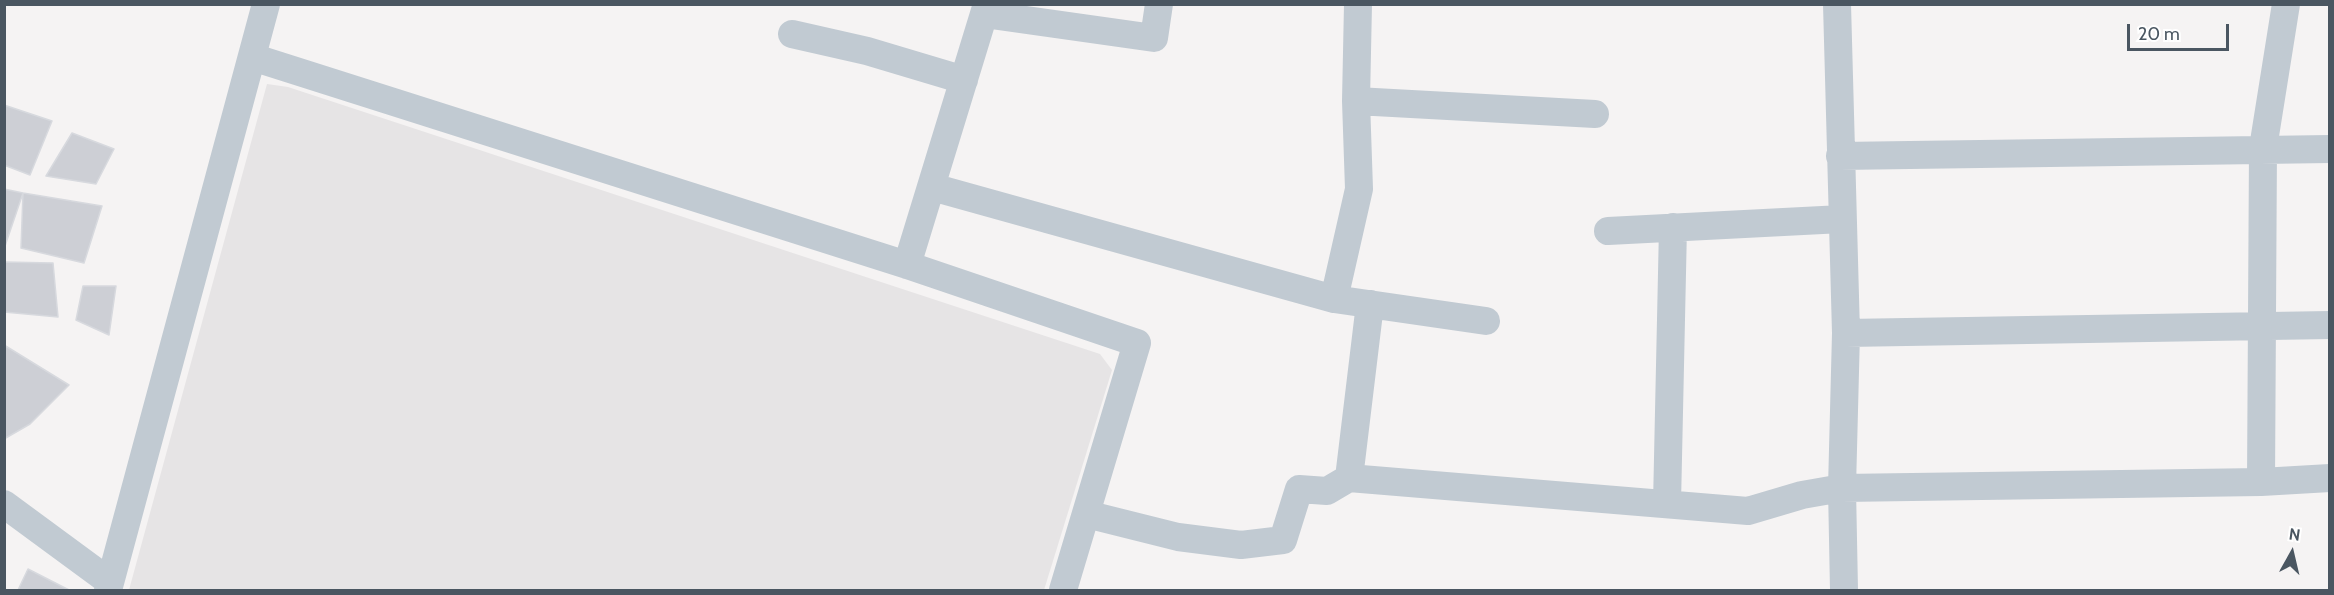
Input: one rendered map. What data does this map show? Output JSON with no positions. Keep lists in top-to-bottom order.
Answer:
{
  "scale_bar": "20 m",
  "north": "top"
}
